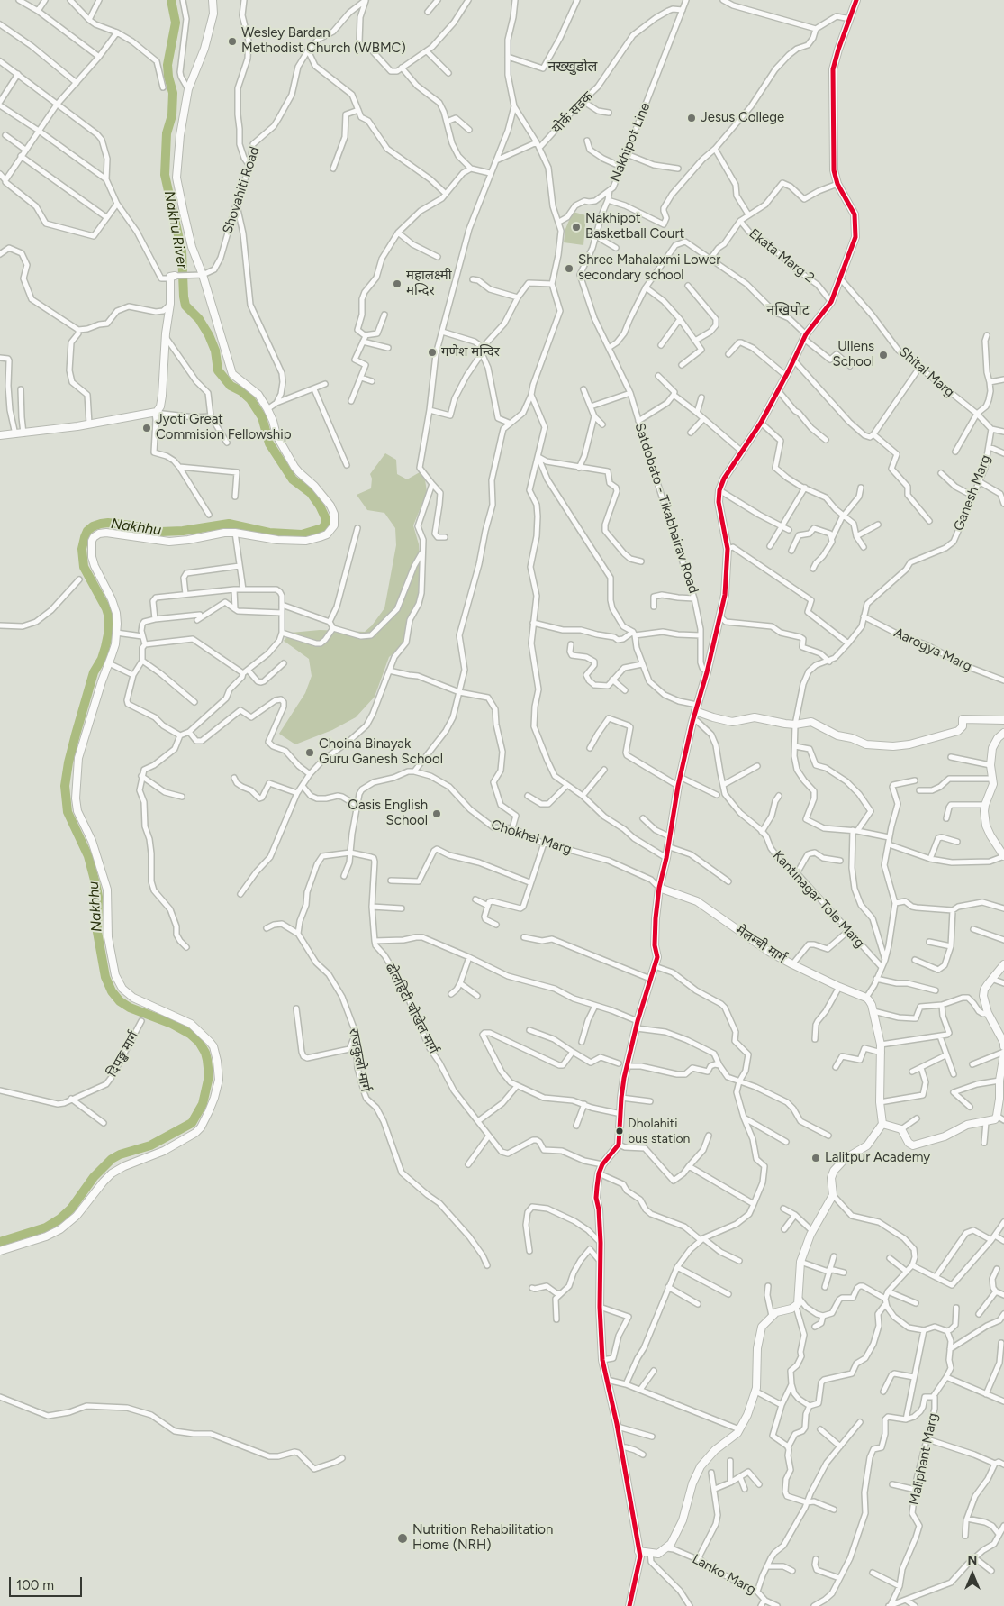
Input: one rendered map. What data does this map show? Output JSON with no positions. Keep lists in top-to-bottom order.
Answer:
{
  "streets": {
    "main road": ["मेलम्ची मार्ग"],
    "street": [
      "योर्क सडक",
      "Nakhipot Line",
      "Shovahiti Road",
      "Ekata Marg 2",
      "Shital Marg",
      "Ganesh Marg",
      "Satdobato - Tikabhairav Road",
      "Aarogya Marg",
      "Chokhel Marg",
      "Kantinagar Tole Marg",
      "ढोलहिटी चोखेल मार्ग",
      "दिपङ्ख मार्ग",
      "राजकुलो मार्ग",
      "Maliphant Marg",
      "Lanko Marg"
    ]
  },
  "crossings": [
    ["योर्क सडक", "Nakhipot Line"],
    ["Nakhipot Line", "Satdobato - Tikabhairav Road"],
    ["Shital Marg", "Ganesh Marg"],
    ["Ganesh Marg", "Aarogya Marg"],
    ["Chokhel Marg", "मेलम्ची मार्ग"]
  ],
  "districts": ["नख्खुडोल", "नखिपोट"],
  "water": ["Nakhu River", "Nakhhu"],
  "places": [
    "Wesley Bardan Methodist Church (WBMC)",
    "Jesus College",
    "Nakhipot Basketball Court",
    "Shree Mahalaxmi Lower secondary school",
    "महालक्ष्मी मन्दिर",
    "गणेश मन्दिर",
    "Ullens School",
    "Jyoti Great Commision Fellowship",
    "Choina Binayak Guru Ganesh School",
    "Oasis English School",
    "Dholahiti bus station",
    "Lalitpur Academy",
    "Nutrition Rehabilitation Home (NRH)"
  ],
  "scale_bar": "100 m",
  "north": "top"
}
